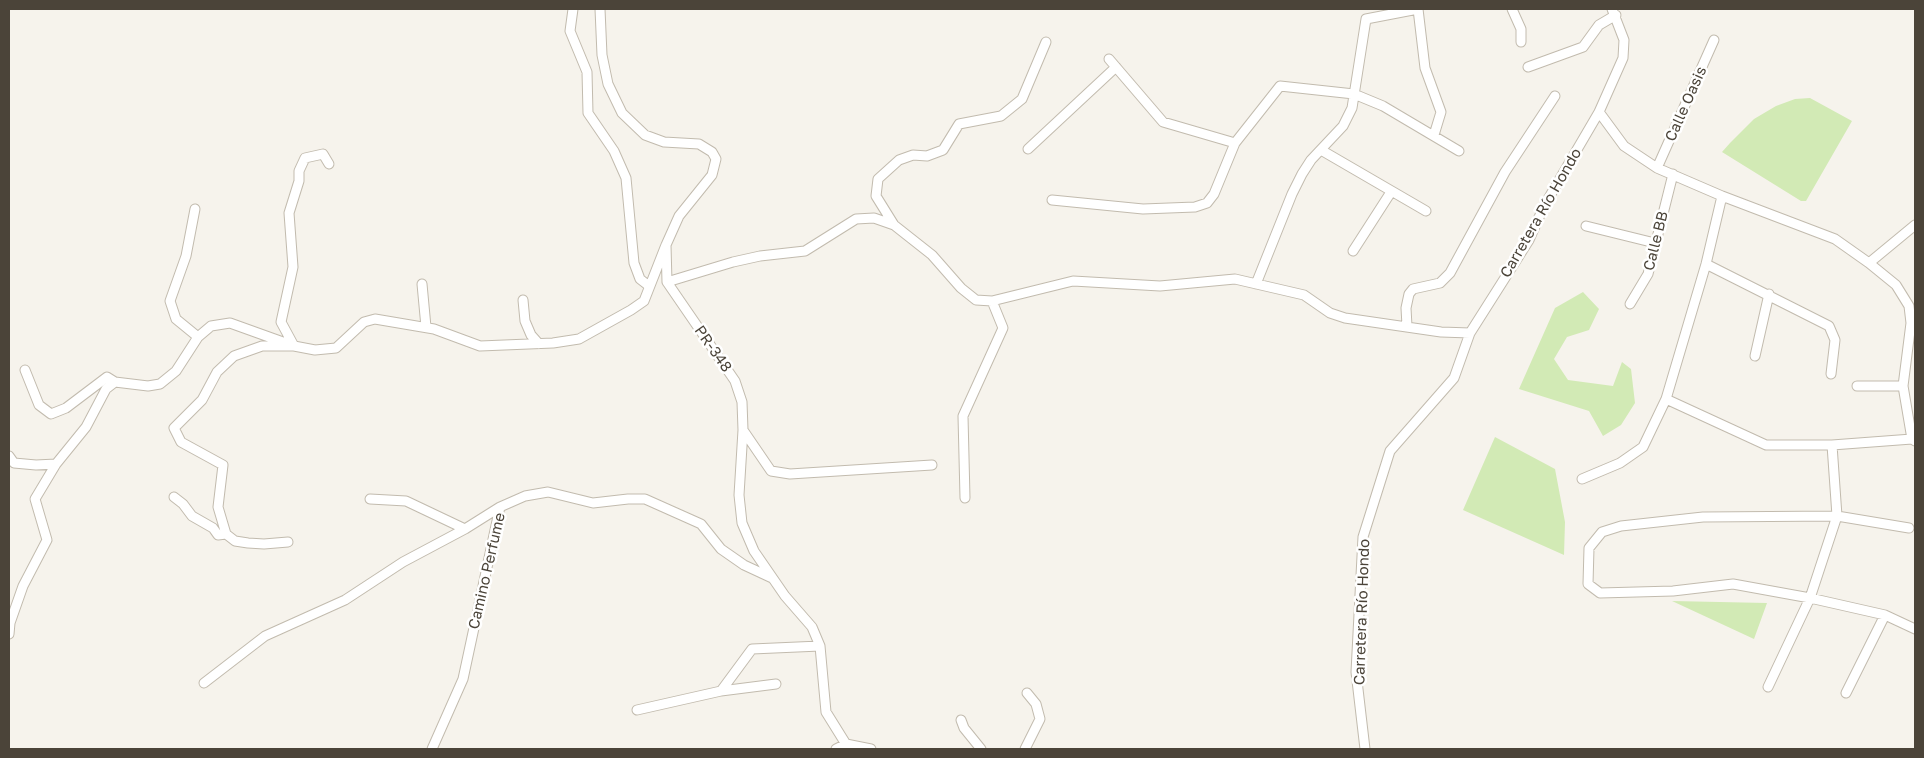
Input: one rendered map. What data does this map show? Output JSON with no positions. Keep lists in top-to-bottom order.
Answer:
{
  "streets": {
    "street": [
      "Calle Oasis",
      "Carretera Río Hondo",
      "Calle BB",
      "PR-348",
      "Camino Perfume"
    ]
  },
  "crossings": [
    ["PR-348", "Camino Perfume"]
  ]
}
